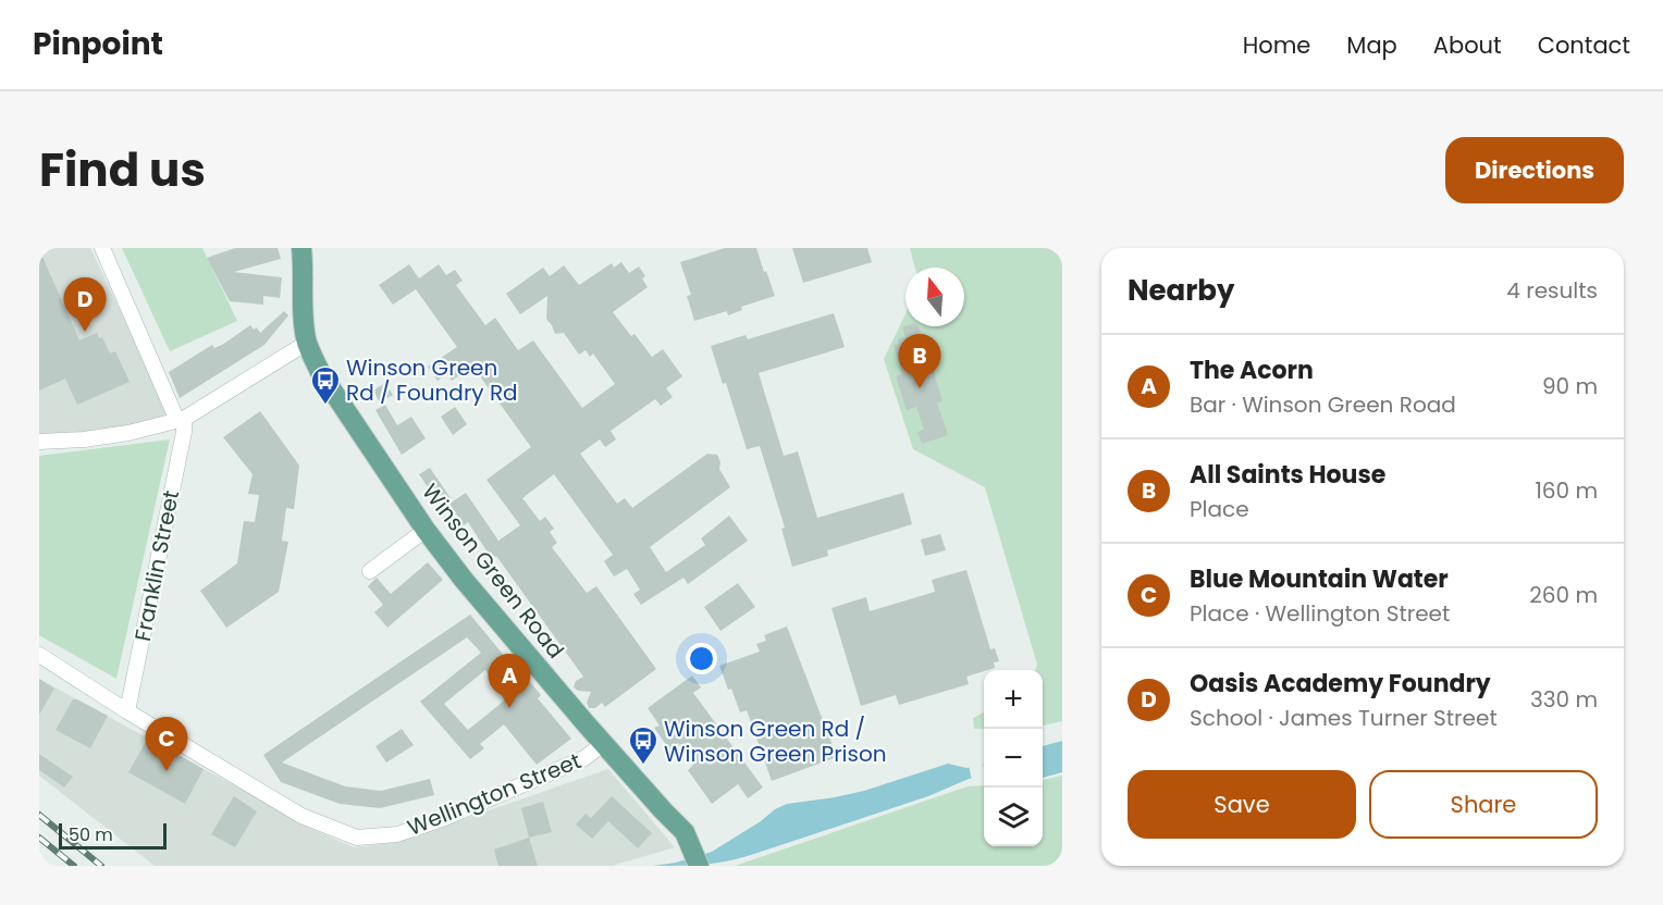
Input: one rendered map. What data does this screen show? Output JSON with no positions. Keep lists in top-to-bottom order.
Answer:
{
  "streets": {
    "main road": ["Winson Green Road"],
    "street": ["Franklin Street", "Wellington Street"]
  },
  "crossings": [
    ["Franklin Street", "Wellington Street"],
    ["Winson Green Road", "Wellington Street"]
  ],
  "places": {
    "bus stop": ["Winson Green Rd / Foundry Rd", "Winson Green Rd / Winson Green Prison"]
  },
  "scale_bar": "50 m",
  "north": "top",
  "page": {
    "header": "Pinpoint",
    "nav": [
      "Home",
      "Map",
      "About",
      "Contact"
    ],
    "title": "Find us",
    "buttons": [
      "Directions",
      ["Save", "Share"]
    ],
    "heading": ["Nearby", "4 results"],
    "pins": [
      "D",
      "B",
      "A",
      "C"
    ],
    "list": [
      {
        "mark": "A",
        "name": "The Acorn",
        "note": "Bar · Winson Green Road",
        "value": "90 m"
      },
      {
        "mark": "B",
        "name": "All Saints House",
        "note": "Place",
        "value": "160 m"
      },
      {
        "mark": "C",
        "name": "Blue Mountain Water",
        "note": "Place · Wellington Street",
        "value": "260 m"
      },
      {
        "mark": "D",
        "name": "Oasis Academy Foundry",
        "note": "School · James Turner Street",
        "value": "330 m"
      }
    ],
    "map_buttons": ["+", "−"],
    "scale": "50 m"
  }
}
